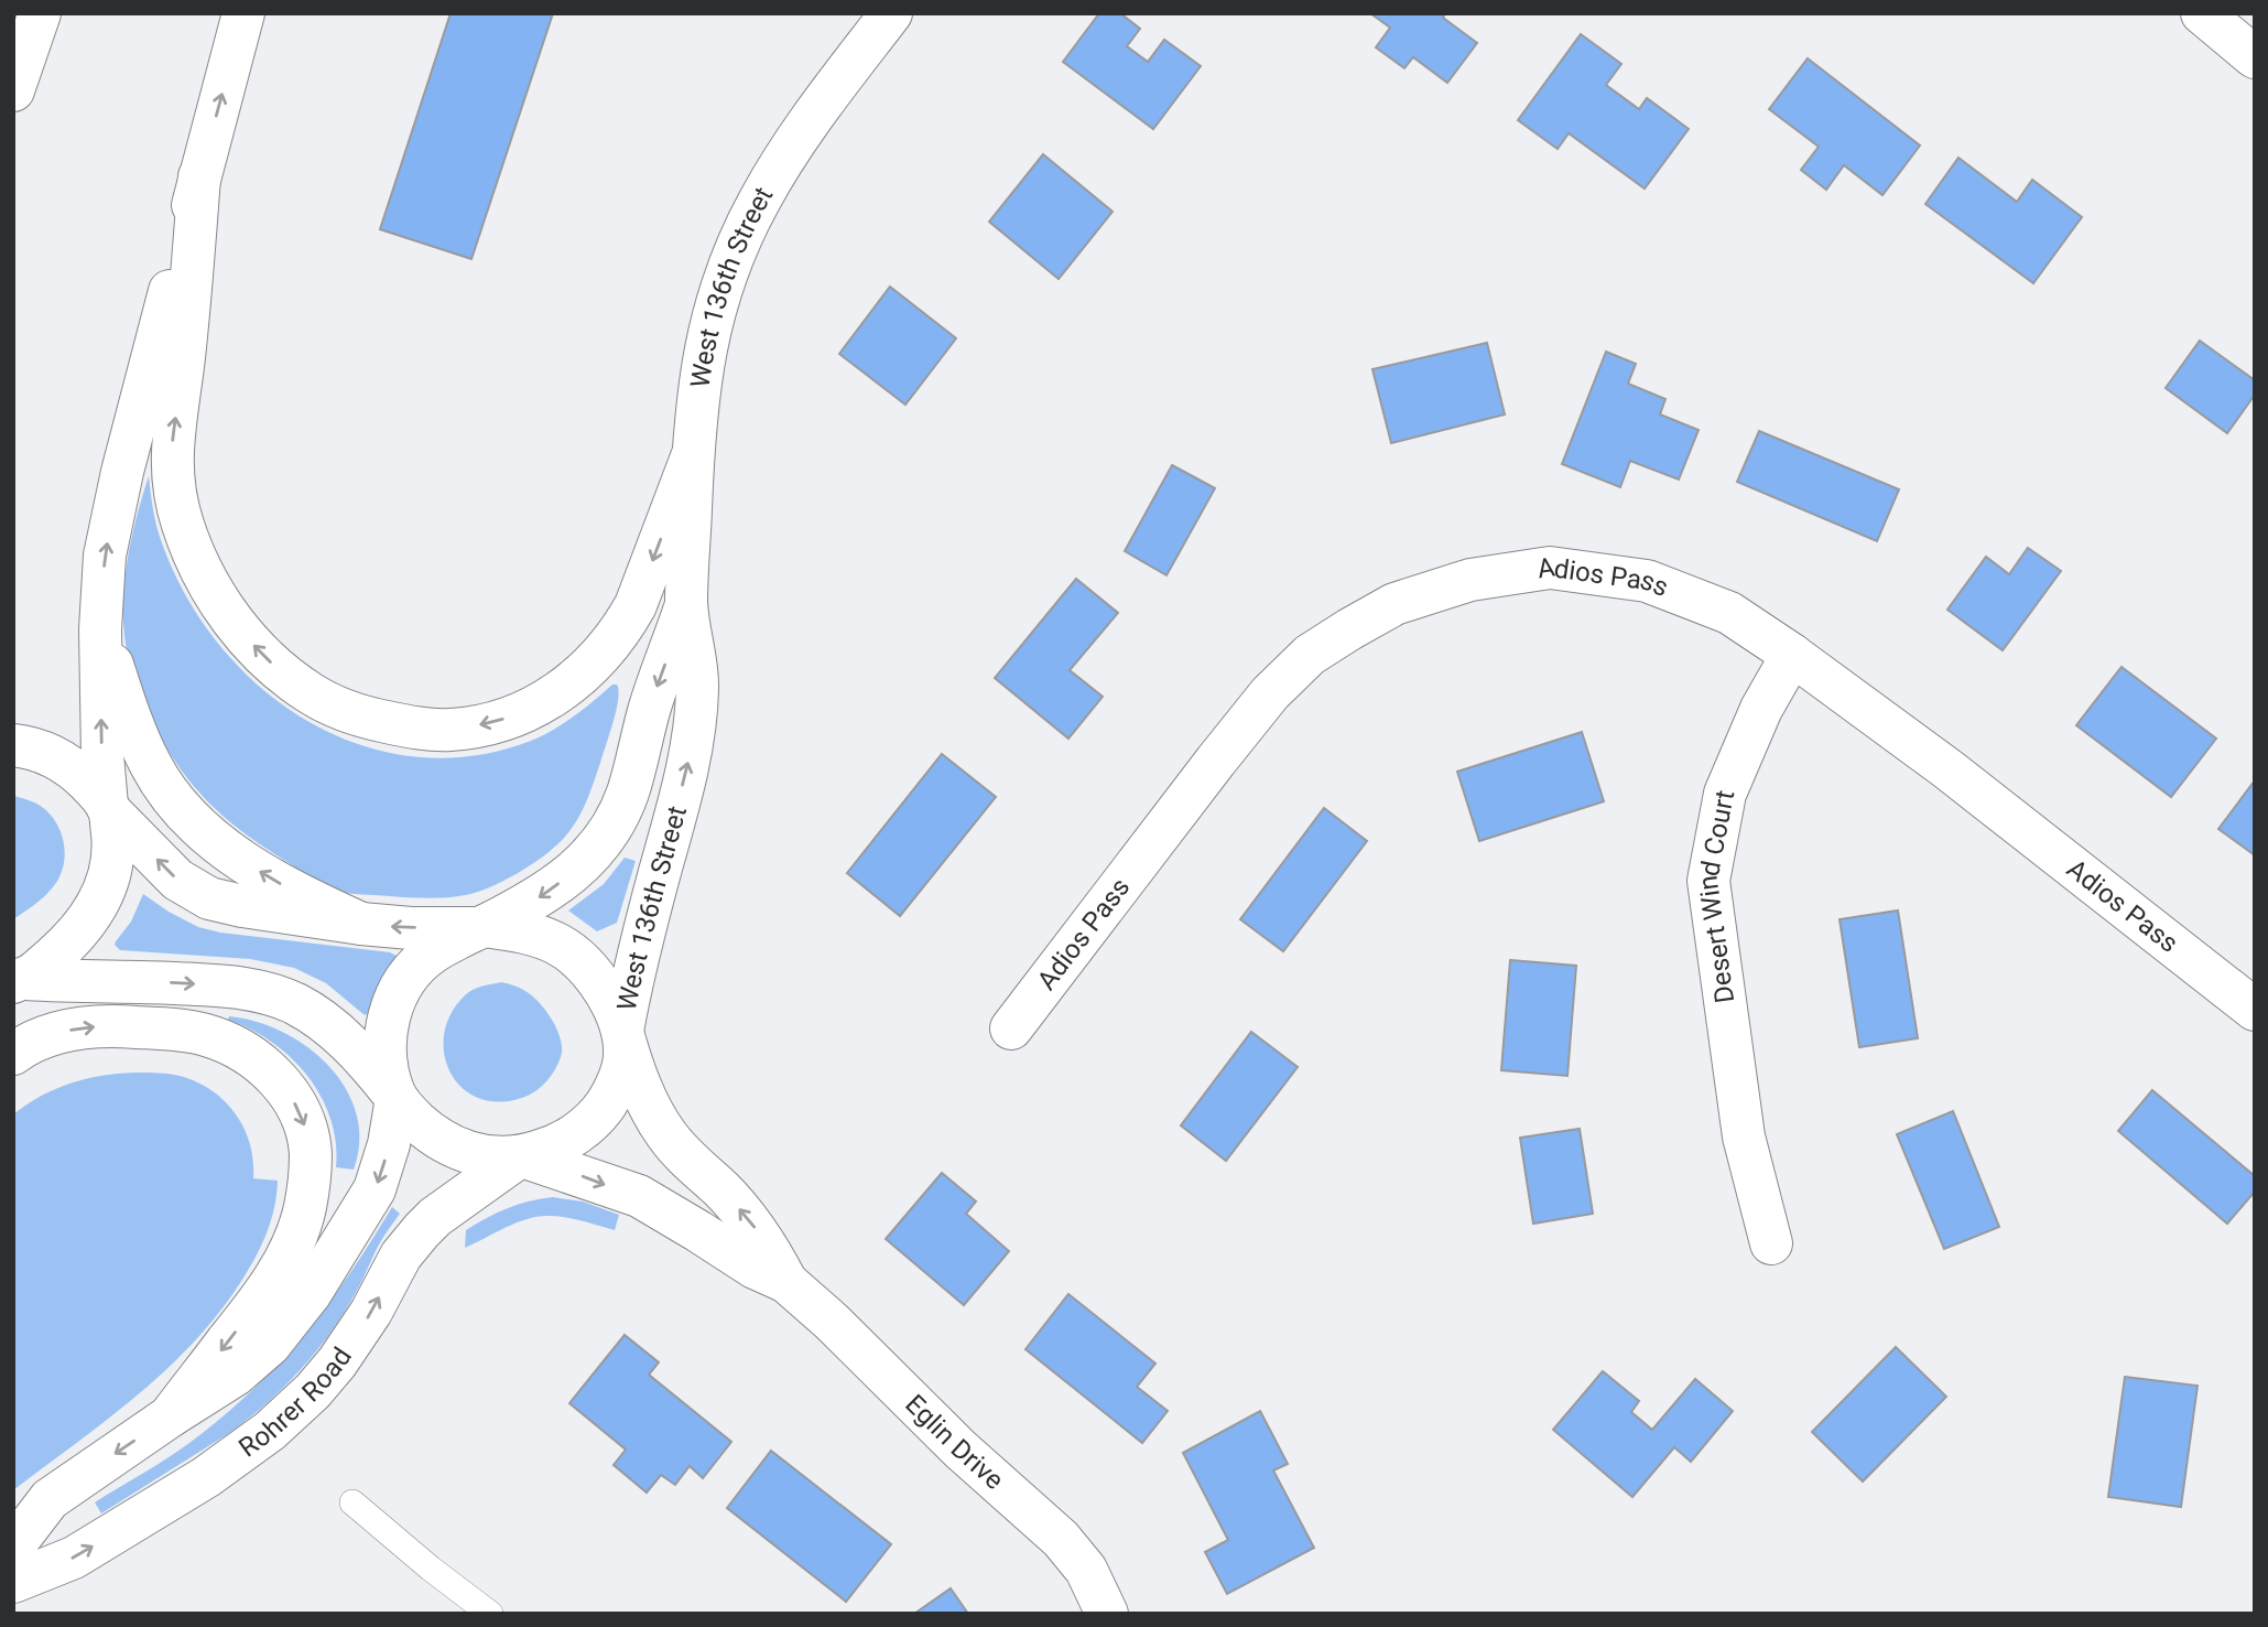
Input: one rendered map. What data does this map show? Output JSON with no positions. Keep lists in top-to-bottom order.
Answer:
{
  "streets": {
    "main road": [
      "West 136th Street",
      "Adios Pass",
      "Desert Wind Court",
      "Rohrer Road",
      "Eglin Drive"
    ]
  },
  "crossings": [
    ["West 136th Street", "Rohrer Road"],
    ["West 136th Street", "Eglin Drive"],
    ["Adios Pass", "Desert Wind Court"],
    ["Rohrer Road", "Eglin Drive"]
  ]
}
